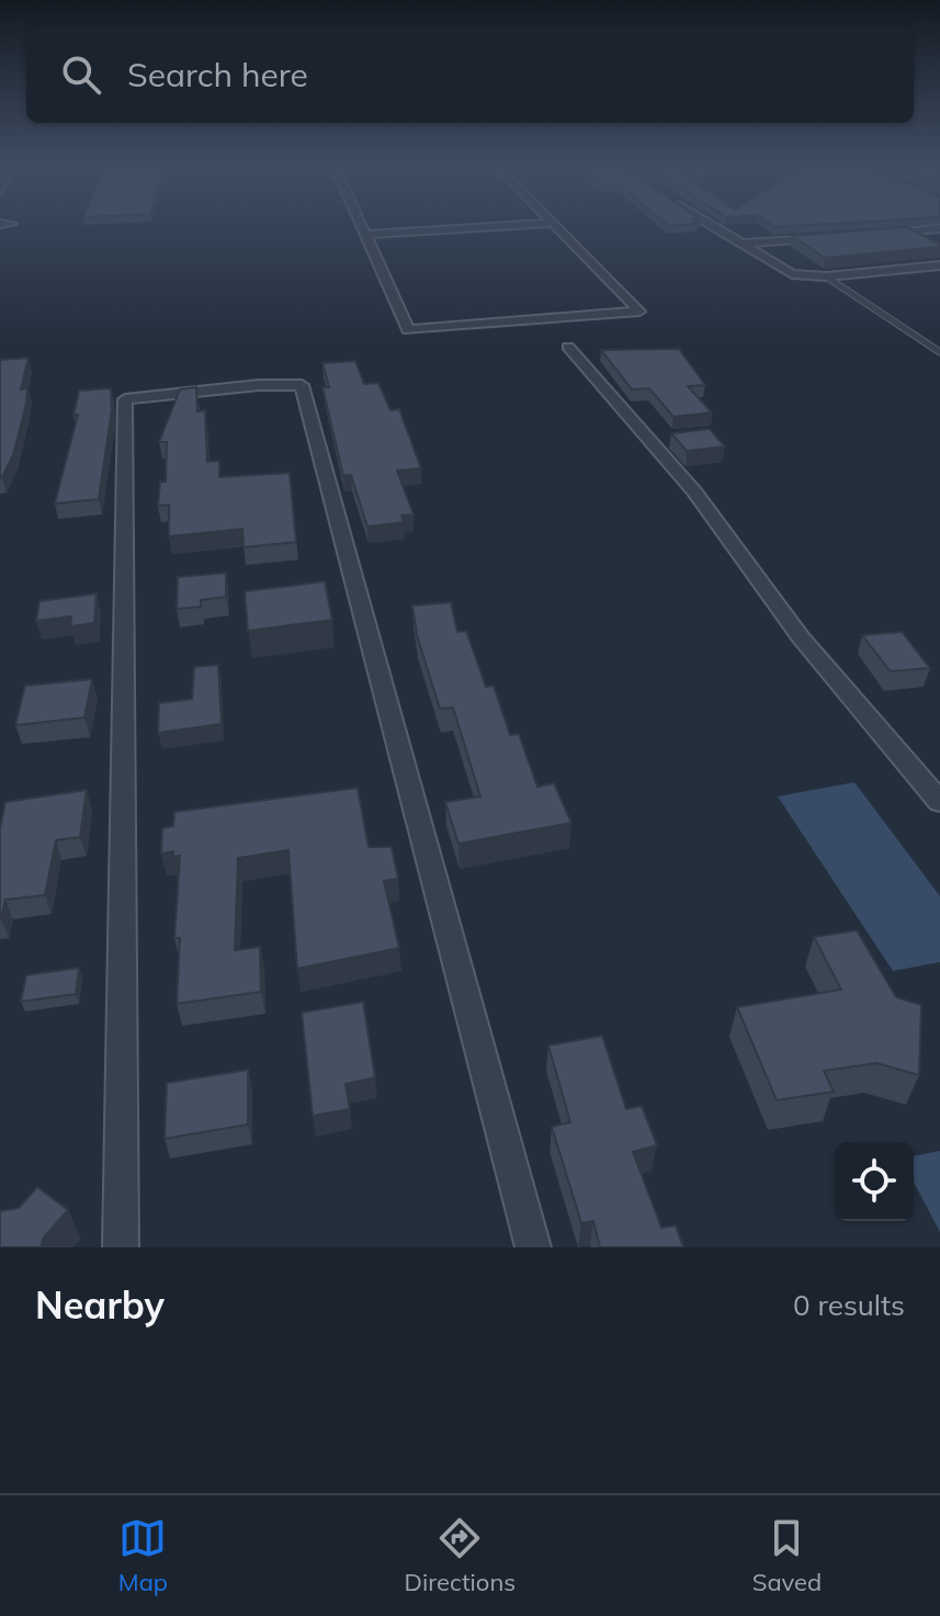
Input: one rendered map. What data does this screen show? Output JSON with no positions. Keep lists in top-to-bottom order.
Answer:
{
  "page": {
    "search": "Search here",
    "heading": ["Nearby", "0 results"],
    "nav": ["Map", "Directions", "Saved"]
  }
}
